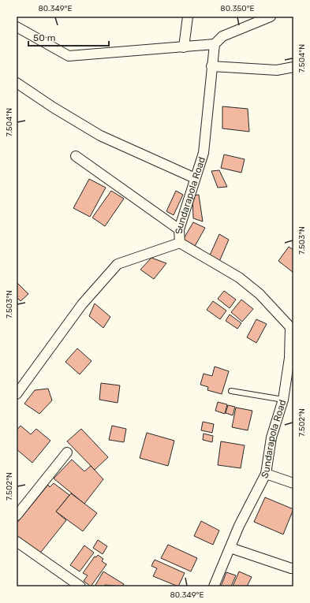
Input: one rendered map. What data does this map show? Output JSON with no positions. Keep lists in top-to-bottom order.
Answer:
{
  "streets": {
    "street": ["Sundarapola Road"]
  },
  "scale_bar": "50 m",
  "coordinates": [
    "80.349°E",
    "80.350°E",
    "7.504°N",
    "7.503°N",
    "7.502°N"
  ]
}
